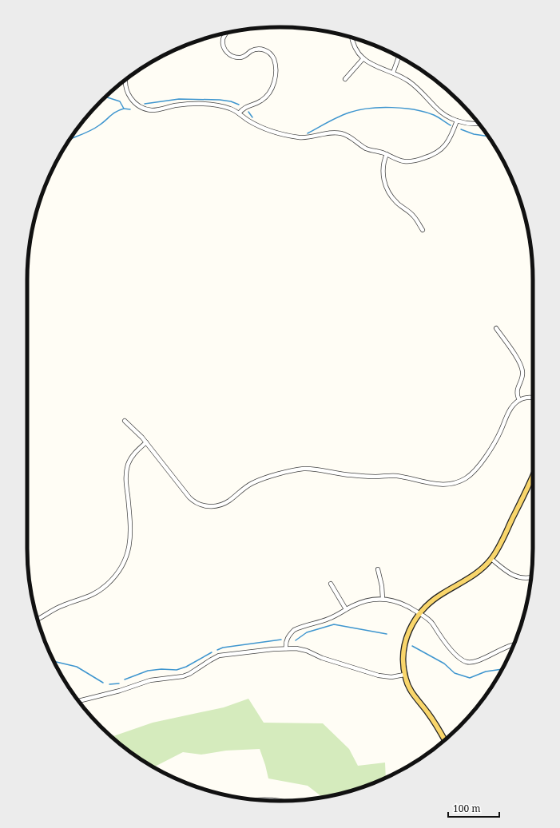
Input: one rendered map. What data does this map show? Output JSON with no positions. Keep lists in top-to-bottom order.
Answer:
{
  "scale_bar": "100 m"
}
